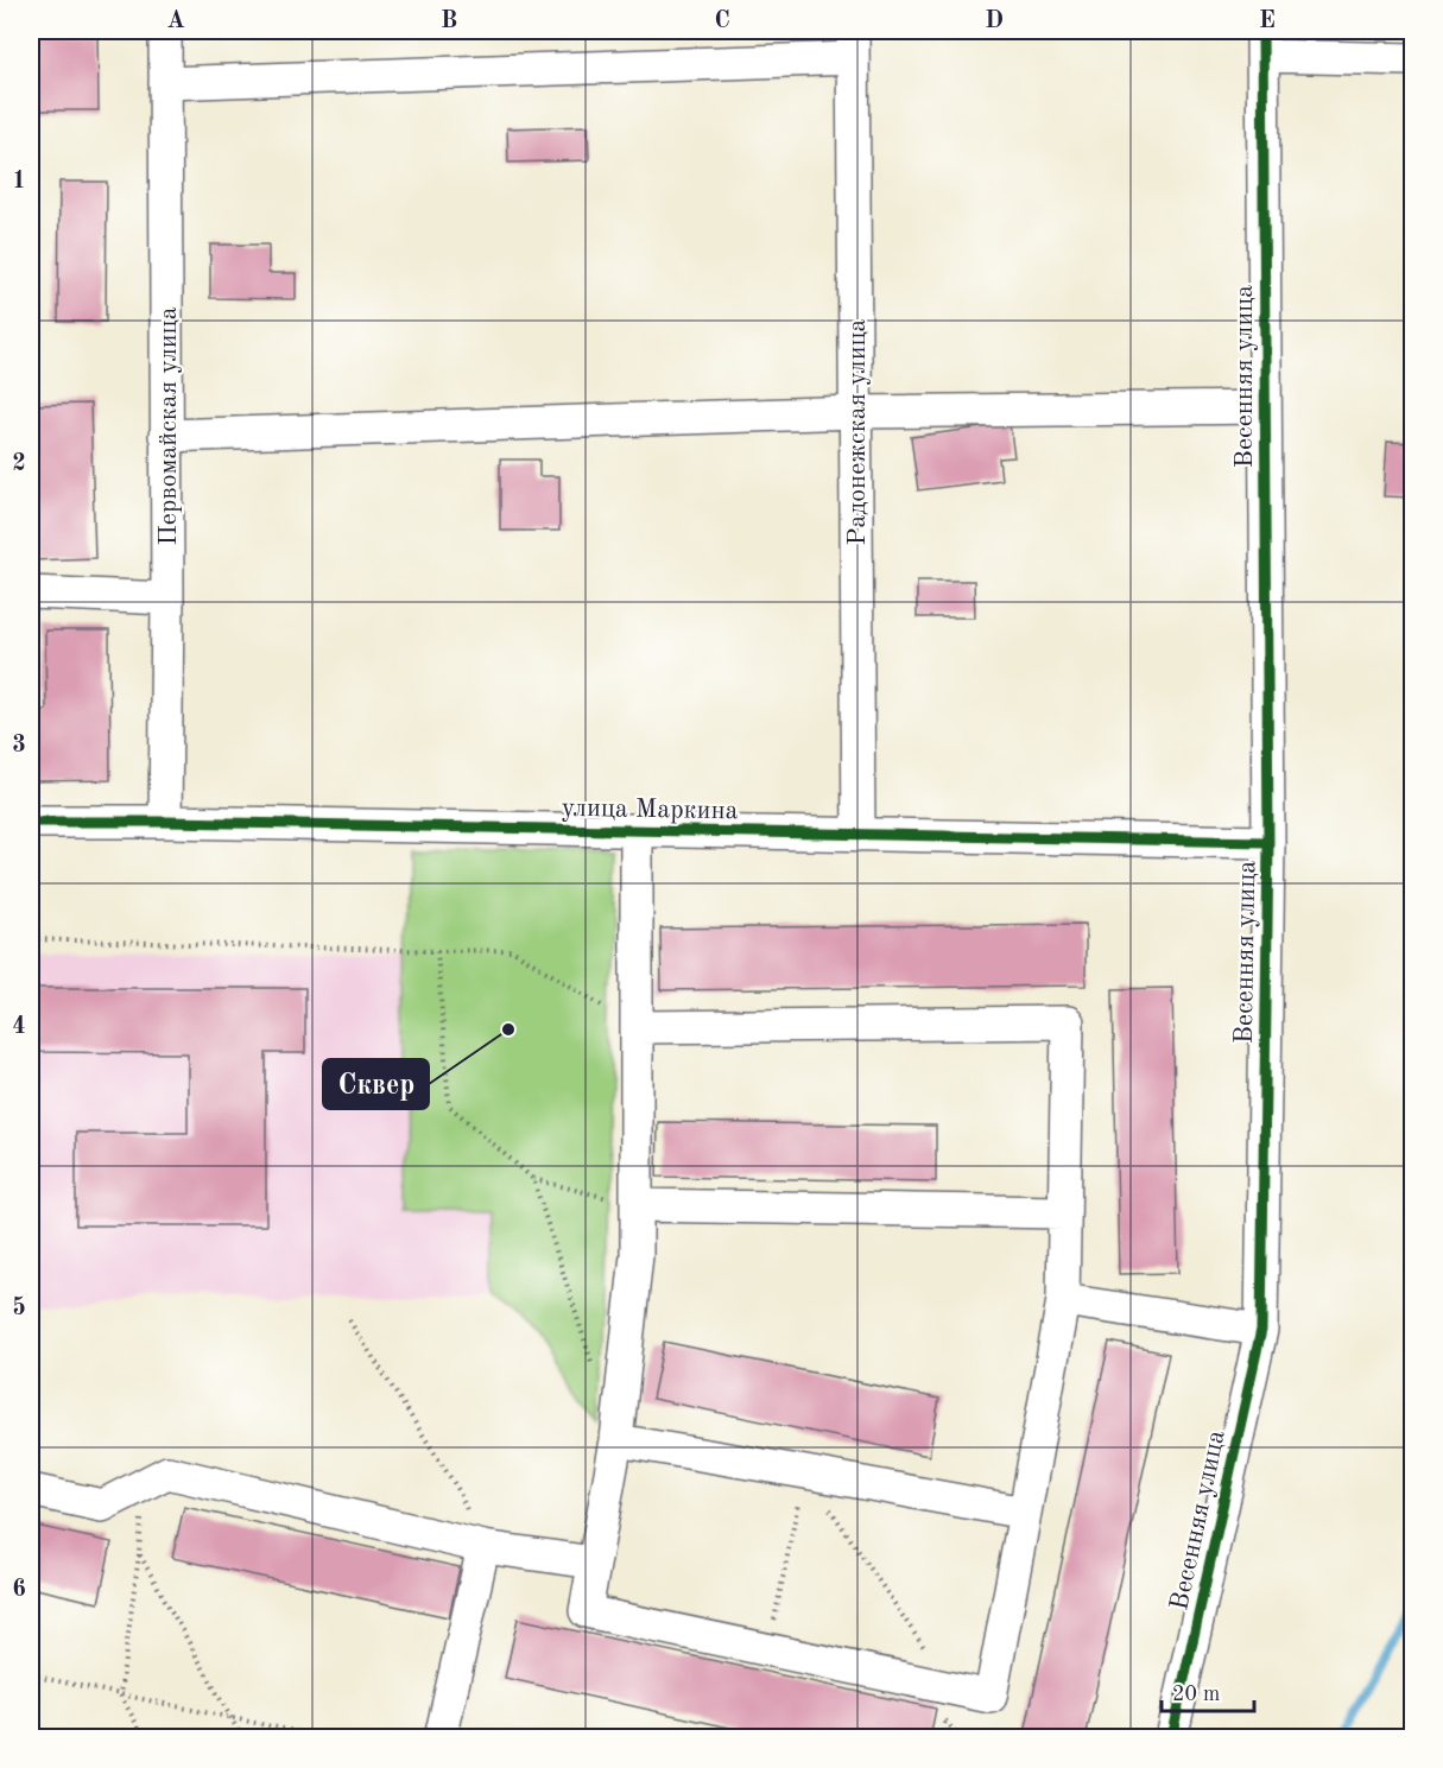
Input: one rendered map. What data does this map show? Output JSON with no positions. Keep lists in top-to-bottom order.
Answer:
{
  "streets": {
    "street": [
      "Весенняя улица",
      "Первомайская улица",
      "Радонежская улица",
      "улица Маркина"
    ]
  },
  "crossings": [
    ["Весенняя улица", "улица Маркина"],
    ["Первомайская улица", "улица Маркина"],
    ["Радонежская улица", "улица Маркина"]
  ],
  "places": ["Сквер"],
  "scale_bar": "20 m",
  "grid": {
    "columns": [
      "A",
      "B",
      "C",
      "D",
      "E"
    ],
    "rows": [
      "1",
      "2",
      "3",
      "4",
      "5",
      "6"
    ]
  }
}
